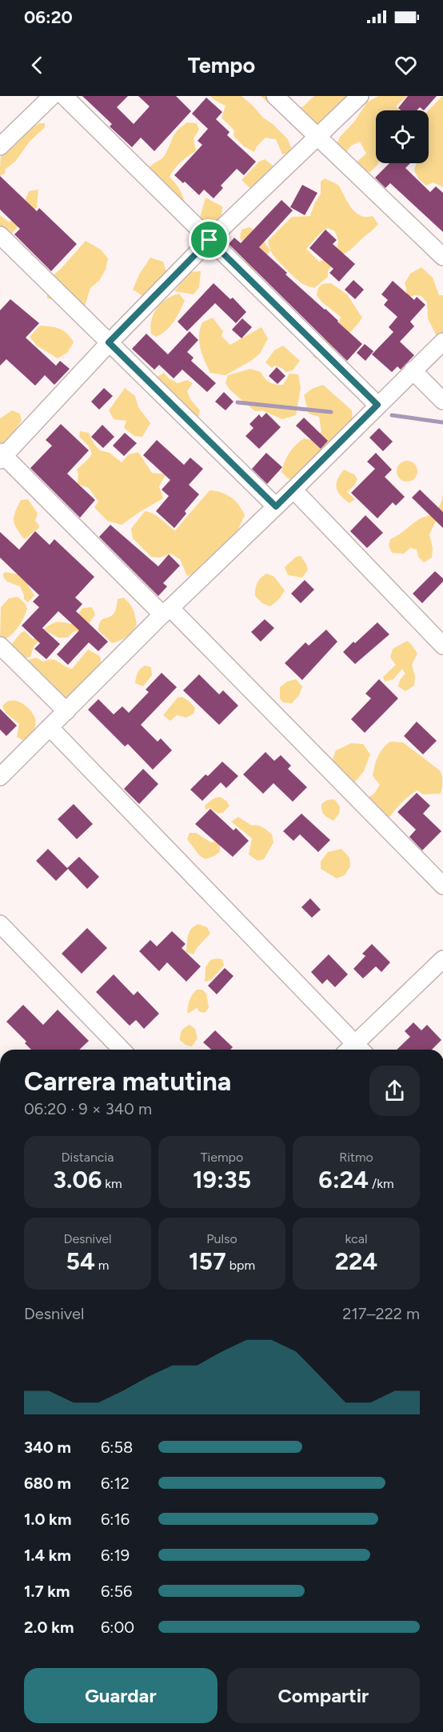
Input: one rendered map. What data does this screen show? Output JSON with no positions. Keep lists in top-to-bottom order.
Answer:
{
  "page": {
    "status": "06:20",
    "header": "Tempo",
    "heading": ["Carrera matutina", "06:20 · 9 × 340 m"],
    "stats": [
      ["Distancia", "3.06 km"],
      ["Tiempo", "19:35"],
      ["Ritmo", "6:24 /km"],
      ["Desnivel", "54 m"],
      ["Pulso", "157 bpm"],
      ["kcal", "224"]
    ],
    "chart": ["Desnivel", "217–222 m"],
    "list": [
      {
        "name": "340 m",
        "note": "6:58"
      },
      {
        "name": "680 m",
        "note": "6:12"
      },
      {
        "name": "1.0 km",
        "note": "6:16"
      },
      {
        "name": "1.4 km",
        "note": "6:19"
      },
      {
        "name": "1.7 km",
        "note": "6:56"
      },
      {
        "name": "2.0 km",
        "note": "6:00"
      }
    ],
    "buttons": ["Guardar", "Compartir"]
  }
}
